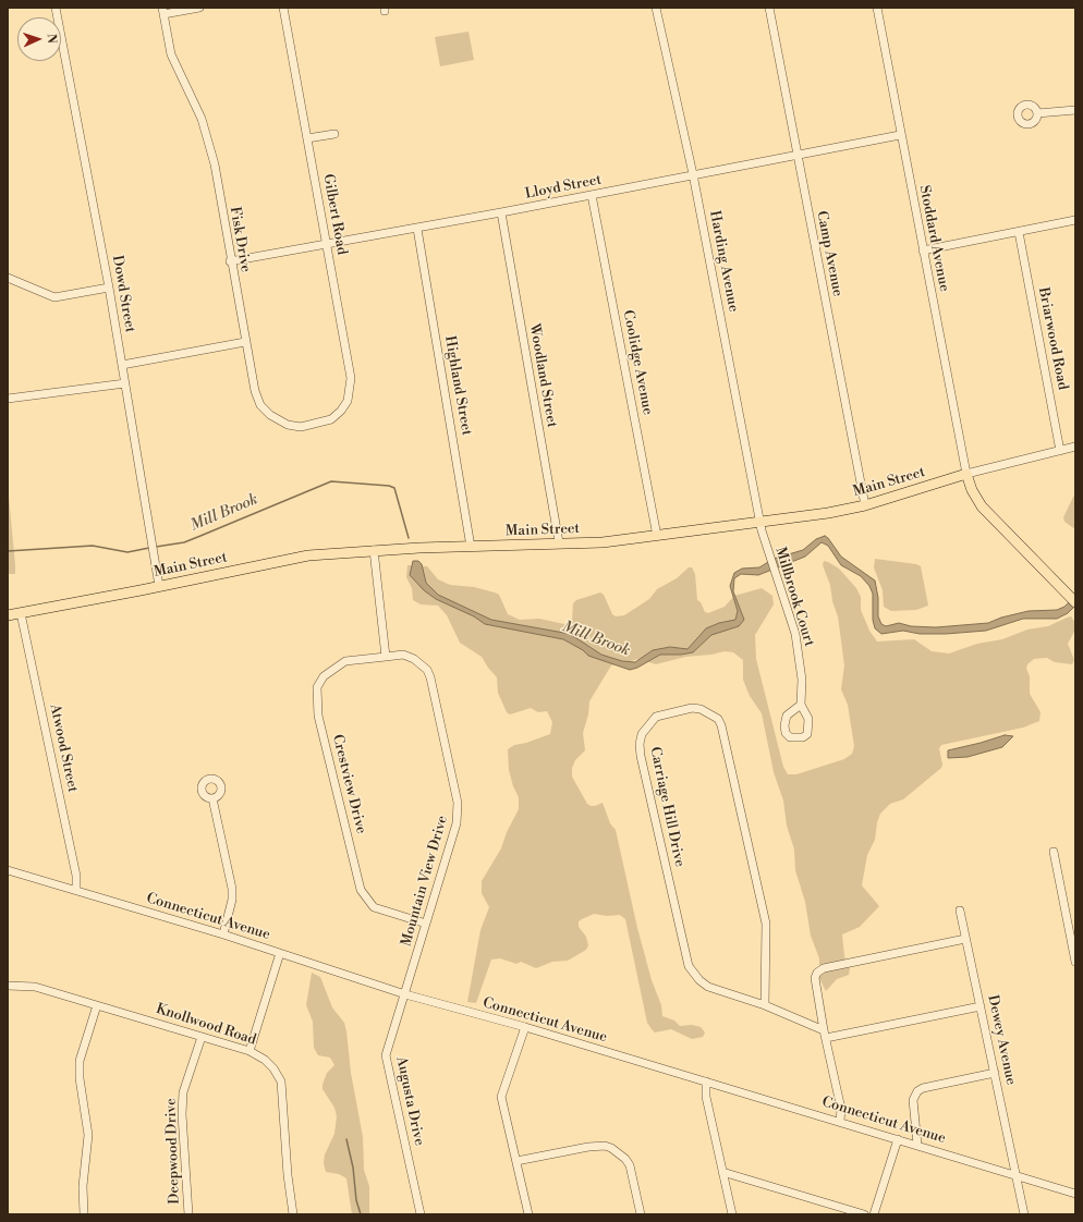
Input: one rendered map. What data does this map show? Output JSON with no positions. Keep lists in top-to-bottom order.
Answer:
{
  "streets": {
    "main road": ["Main Street"],
    "street": [
      "Lloyd Street",
      "Gilbert Road",
      "Stoddard Avenue",
      "Fisk Drive",
      "Camp Avenue",
      "Harding Avenue",
      "Dowd Street",
      "Briarwood Road",
      "Coolidge Avenue",
      "Woodland Street",
      "Highland Street",
      "Millbrook Court",
      "Atwood Street",
      "Crestview Drive",
      "Carriage Hill Drive",
      "Mountain View Drive",
      "Connecticut Avenue",
      "Knollwood Road",
      "Dewey Avenue",
      "Augusta Drive",
      "Deepwood Drive"
    ]
  },
  "crossings": [
    ["Lloyd Street", "Gilbert Road"],
    ["Lloyd Street", "Stoddard Avenue"],
    ["Lloyd Street", "Fisk Drive"],
    ["Lloyd Street", "Camp Avenue"],
    ["Lloyd Street", "Harding Avenue"],
    ["Lloyd Street", "Coolidge Avenue"],
    ["Lloyd Street", "Woodland Street"],
    ["Lloyd Street", "Highland Street"],
    ["Gilbert Road", "Fisk Drive"],
    ["Stoddard Avenue", "Main Street"],
    ["Camp Avenue", "Main Street"],
    ["Harding Avenue", "Main Street"],
    ["Harding Avenue", "Millbrook Court"],
    ["Dowd Street", "Main Street"],
    ["Briarwood Road", "Main Street"],
    ["Coolidge Avenue", "Main Street"],
    ["Woodland Street", "Main Street"],
    ["Highland Street", "Main Street"],
    ["Main Street", "Millbrook Court"],
    ["Main Street", "Atwood Street"],
    ["Atwood Street", "Connecticut Avenue"],
    ["Crestview Drive", "Mountain View Drive"],
    ["Mountain View Drive", "Connecticut Avenue"],
    ["Mountain View Drive", "Augusta Drive"],
    ["Connecticut Avenue", "Dewey Avenue"],
    ["Connecticut Avenue", "Augusta Drive"],
    ["Knollwood Road", "Deepwood Drive"]
  ],
  "water": ["Mill Brook"],
  "north": "right"
}
